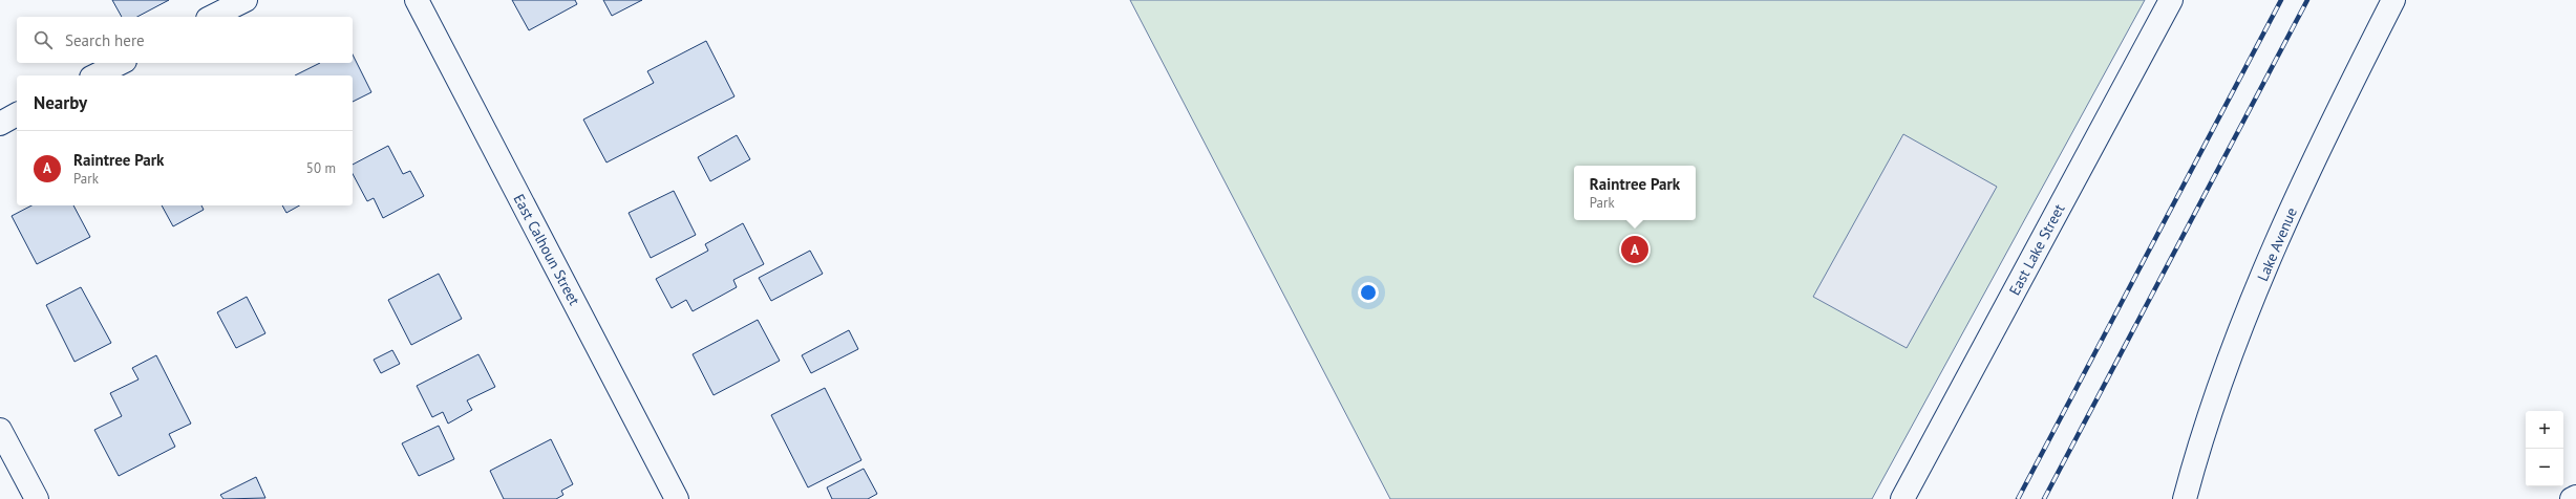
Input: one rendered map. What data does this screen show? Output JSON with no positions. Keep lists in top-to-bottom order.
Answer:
{
  "streets": {
    "street": ["Lake Avenue", "East Calhoun Street", "East Lake Street"]
  },
  "page": {
    "search": "Search here",
    "heading": "Nearby",
    "list": [
      {
        "mark": "A",
        "name": "Raintree Park",
        "note": "Park",
        "value": "50 m"
      }
    ],
    "popup": ["Raintree Park", "Park"],
    "pins": "A",
    "map_buttons": ["+", "−"]
  }
}
